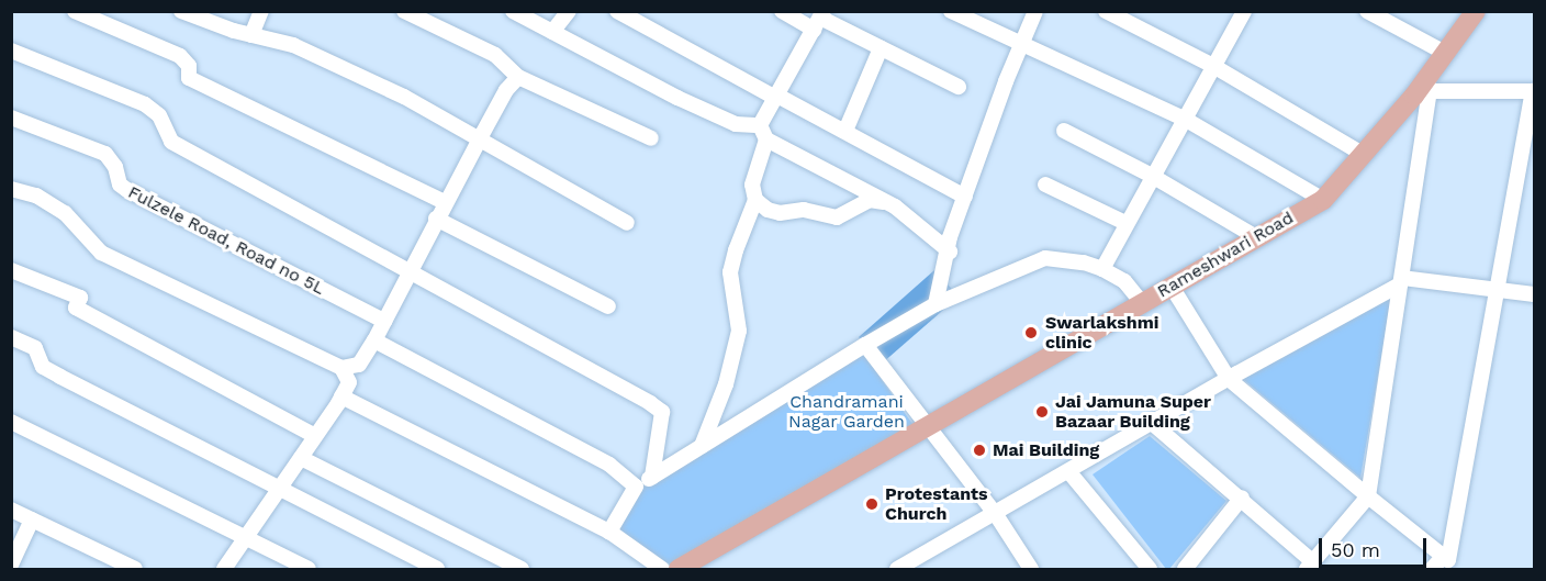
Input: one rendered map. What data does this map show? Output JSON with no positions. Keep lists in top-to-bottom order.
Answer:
{
  "streets": {
    "main road": ["Rameshwari Road"],
    "street": ["Fulzele Road, Road no 5L"]
  },
  "parks": ["Chandramani Nagar Garden"],
  "places": [
    "Swarlakshmi clinic",
    "Jai Jamuna Super Bazaar Building",
    "Mai Building",
    "Protestants Church"
  ],
  "scale_bar": "50 m"
}
